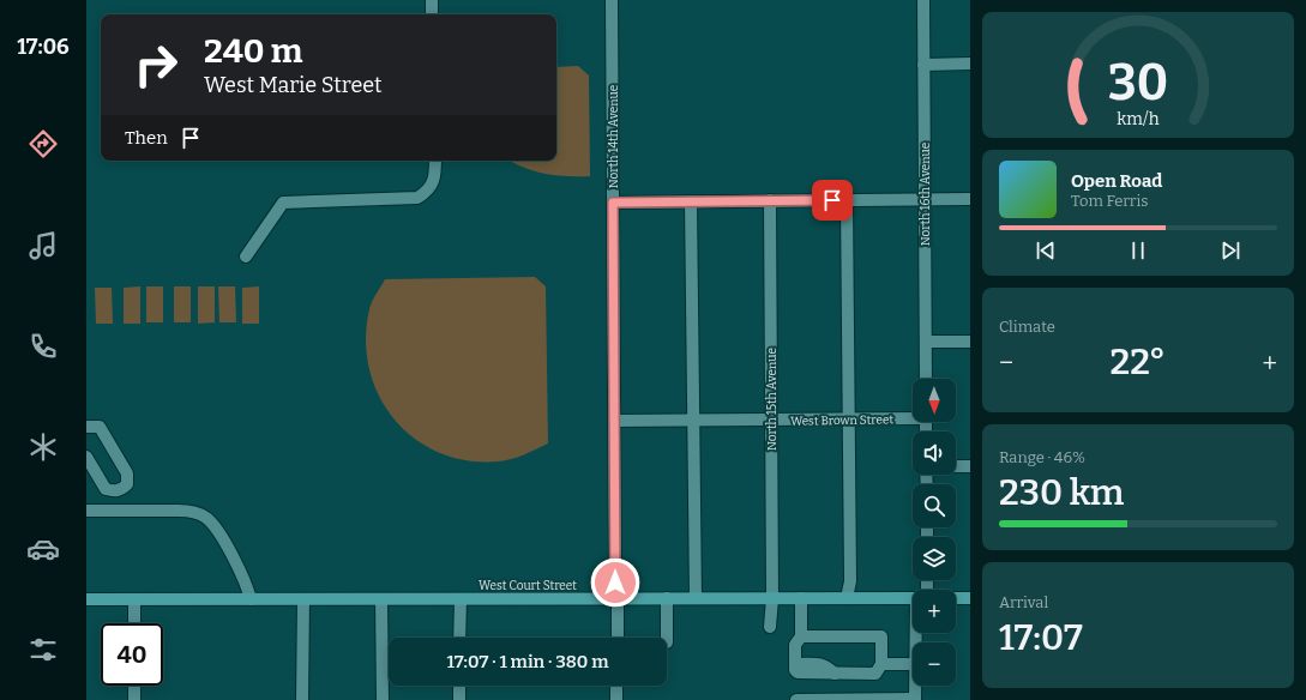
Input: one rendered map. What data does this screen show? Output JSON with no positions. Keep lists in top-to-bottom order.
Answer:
{
  "streets": {
    "main road": ["West Court Street"],
    "street": [
      "North 14th Avenue",
      "North 16th Avenue",
      "North 15th Avenue",
      "West Brown Street"
    ]
  },
  "crossings": [
    ["North 14th Avenue", "West Brown Street"],
    ["North 14th Avenue", "West Court Street"],
    ["North 15th Avenue", "West Brown Street"],
    ["North 15th Avenue", "West Court Street"]
  ],
  "north": "bottom",
  "page": {
    "tabs": "17:06",
    "turn": ["240 m", "West Marie Street"],
    "then": "Then",
    "song": ["Open Road", "Tom Ferris"],
    "tile": [
      "Climate",
      ["Range · 46%", "230 km"],
      ["Arrival", "17:07"]
    ],
    "heat": ["−", "22°", "+"],
    "map_buttons": ["+", "−"],
    "limit": "40",
    "trip": "17:07 · 1 min · 380 m",
    "gauge": ["30", "km/h"]
  }
}
